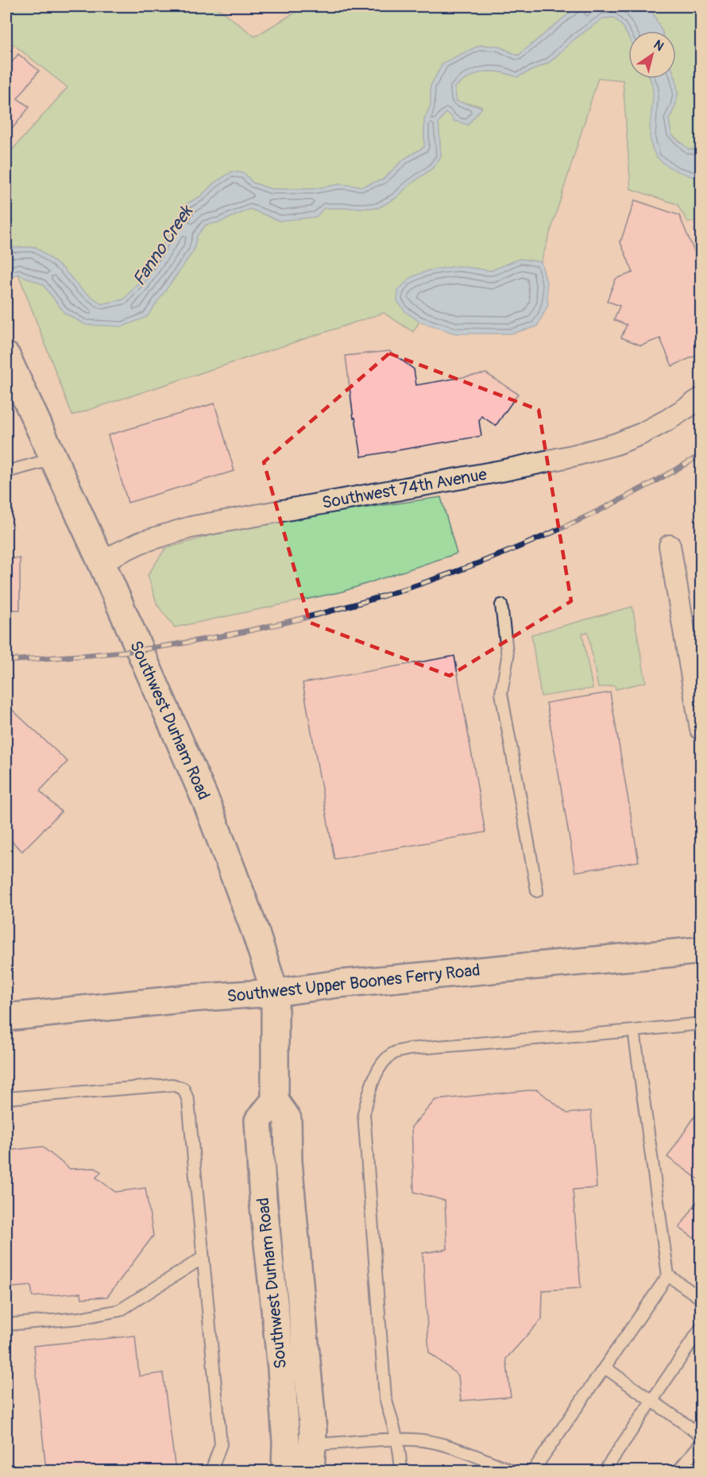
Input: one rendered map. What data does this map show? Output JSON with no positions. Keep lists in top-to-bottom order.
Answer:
{
  "streets": {
    "main road": ["Southwest Durham Road", "Southwest Upper Boones Ferry Road"],
    "street": ["Southwest 74th Avenue"]
  },
  "crossings": [
    ["Southwest 74th Avenue", "Southwest Durham Road"],
    ["Southwest Durham Road", "Southwest Upper Boones Ferry Road"]
  ],
  "water": ["Fanno Creek"],
  "north": "top right"
}
